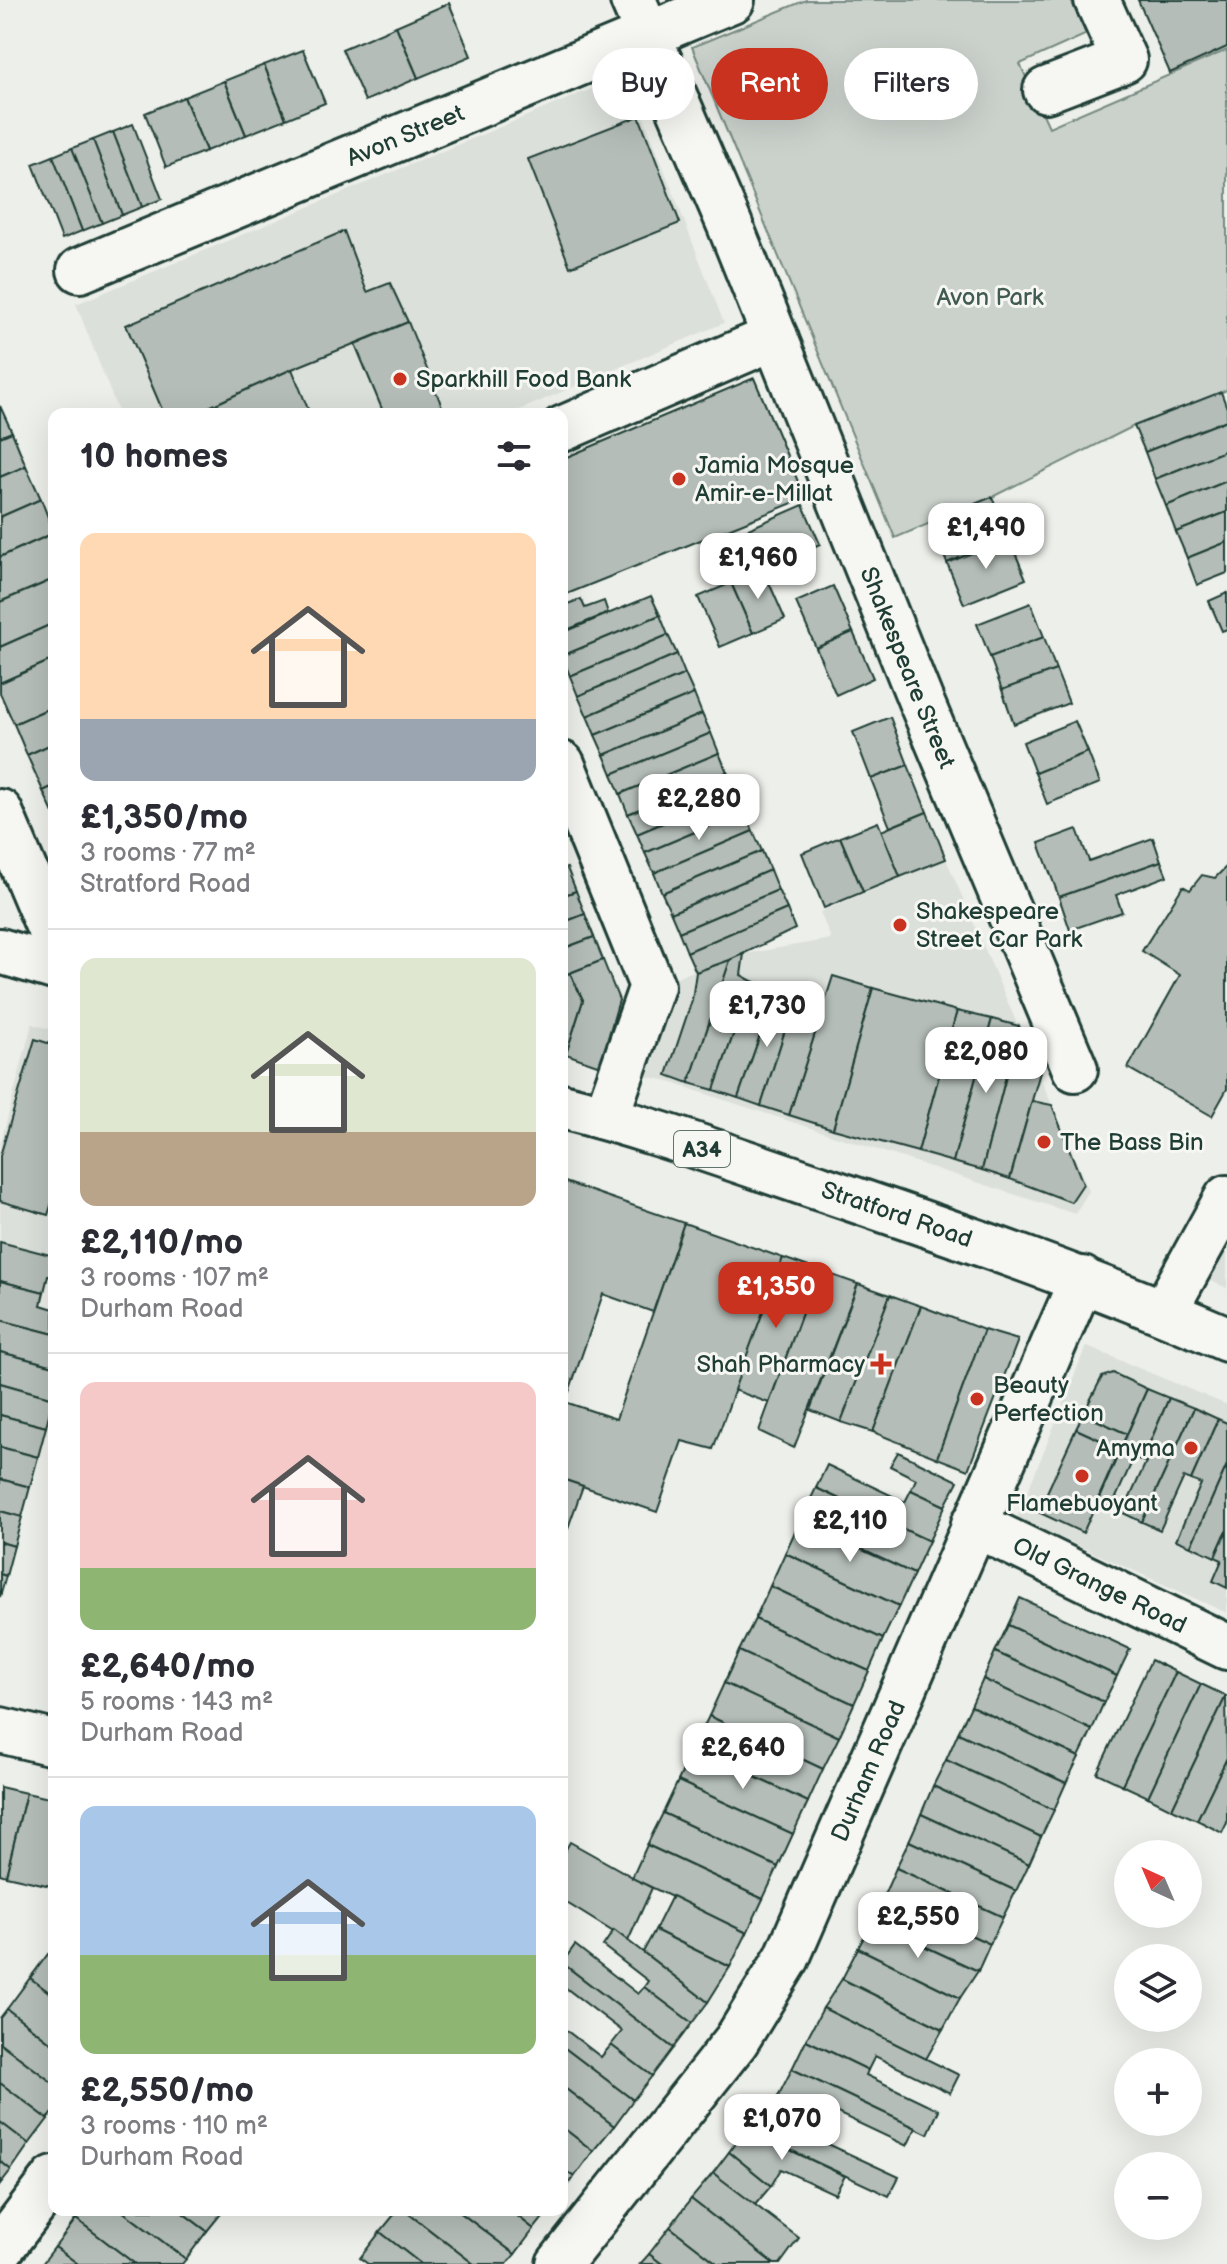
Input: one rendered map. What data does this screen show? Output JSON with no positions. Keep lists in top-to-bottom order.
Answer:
{
  "streets": {
    "main road": [
      "Avon Street",
      "Shakespeare Street",
      "A34",
      "Stratford Road",
      "Old Grange Road",
      "Durham Road"
    ]
  },
  "crossings": [
    ["Avon Street", "Shakespeare Street"],
    ["Stratford Road", "Durham Road"],
    ["Old Grange Road", "Durham Road"]
  ],
  "parks": ["Avon Park"],
  "places": {
    "other": [
      "Sparkhill Food Bank",
      "Jamia Mosque Amir-e-Millat",
      "Shakespeare Street Car Park",
      "The Bass Bin",
      "Beauty Perfection",
      "Amyma",
      "Flamebuoyant"
    ],
    "health": ["Shah Pharmacy"]
  },
  "north": "top left",
  "page": {
    "chip": ["Buy", "Rent", "Filters"],
    "heading": "10 homes",
    "price": [
      "£1,490",
      "£1,960",
      "£2,280",
      "£1,730",
      "£2,080",
      "£1,350",
      "£2,110",
      "£2,640",
      "£2,550",
      "£1,070"
    ],
    "list": [
      {
        "name": "£1,350/mo",
        "note": "3 rooms · 77 m² · Stratford Road"
      },
      {
        "name": "£2,110/mo",
        "note": "3 rooms · 107 m² · Durham Road"
      },
      {
        "name": "£2,640/mo",
        "note": "5 rooms · 143 m² · Durham Road"
      },
      {
        "name": "£2,550/mo",
        "note": "3 rooms · 110 m² · Durham Road"
      }
    ],
    "map_buttons": ["+", "−"]
  }
}
